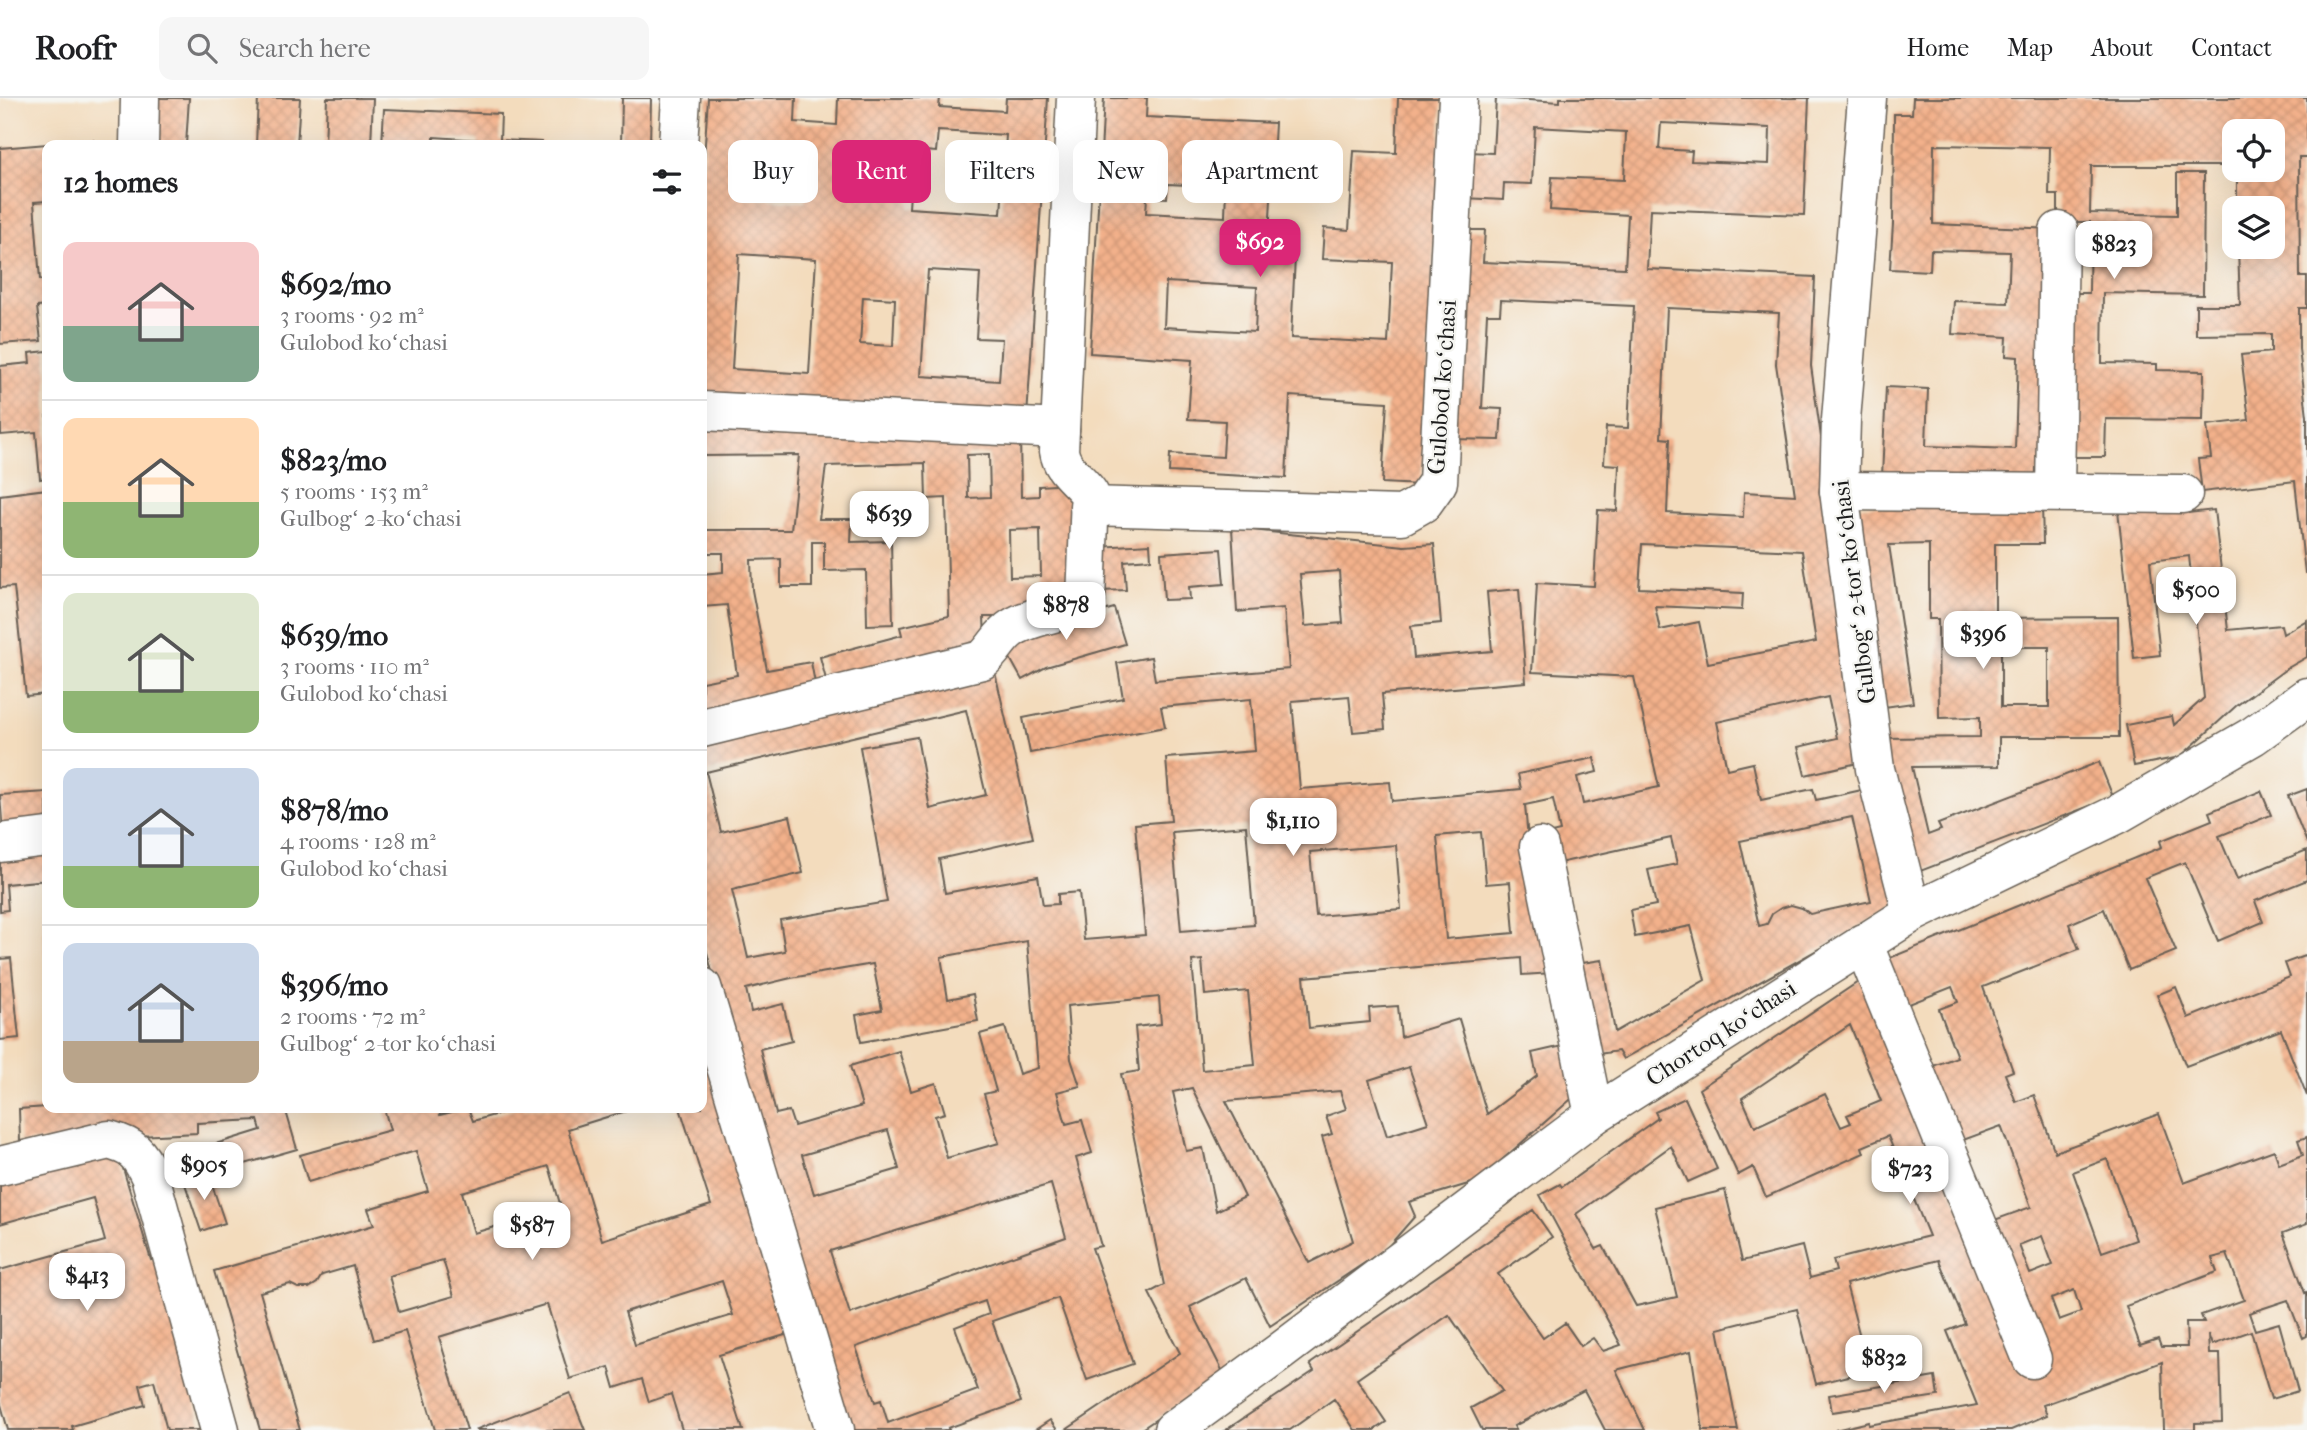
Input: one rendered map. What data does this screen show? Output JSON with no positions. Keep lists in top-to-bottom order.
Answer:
{
  "streets": {
    "street": ["Gulobod koʻchasi", "Gulbogʻ 2-tor koʻchasi", "Chortoq koʻchasi"]
  },
  "crossings": [
    ["Gulbogʻ 2-tor koʻchasi", "Chortoq koʻchasi"]
  ],
  "page": {
    "header": "Roofr",
    "search": "Search here",
    "nav": [
      "Home",
      "Map",
      "About",
      "Contact"
    ],
    "chip": [
      "Buy",
      "Rent",
      "Filters",
      "New",
      "Apartment"
    ],
    "heading": "12 homes",
    "price": [
      "$692",
      "$823",
      "$639",
      "$500",
      "$878",
      "$396",
      "$1,110",
      "$905",
      "$723",
      "$587",
      "$413",
      "$832"
    ],
    "list": [
      {
        "name": "$692/mo",
        "note": "3 rooms · 92 m² · Gulobod koʻchasi"
      },
      {
        "name": "$823/mo",
        "note": "5 rooms · 153 m² · Gulbogʻ 2-koʻchasi"
      },
      {
        "name": "$639/mo",
        "note": "3 rooms · 110 m² · Gulobod koʻchasi"
      },
      {
        "name": "$878/mo",
        "note": "4 rooms · 128 m² · Gulobod koʻchasi"
      },
      {
        "name": "$396/mo",
        "note": "2 rooms · 72 m² · Gulbogʻ 2-tor koʻchasi"
      }
    ]
  }
}
